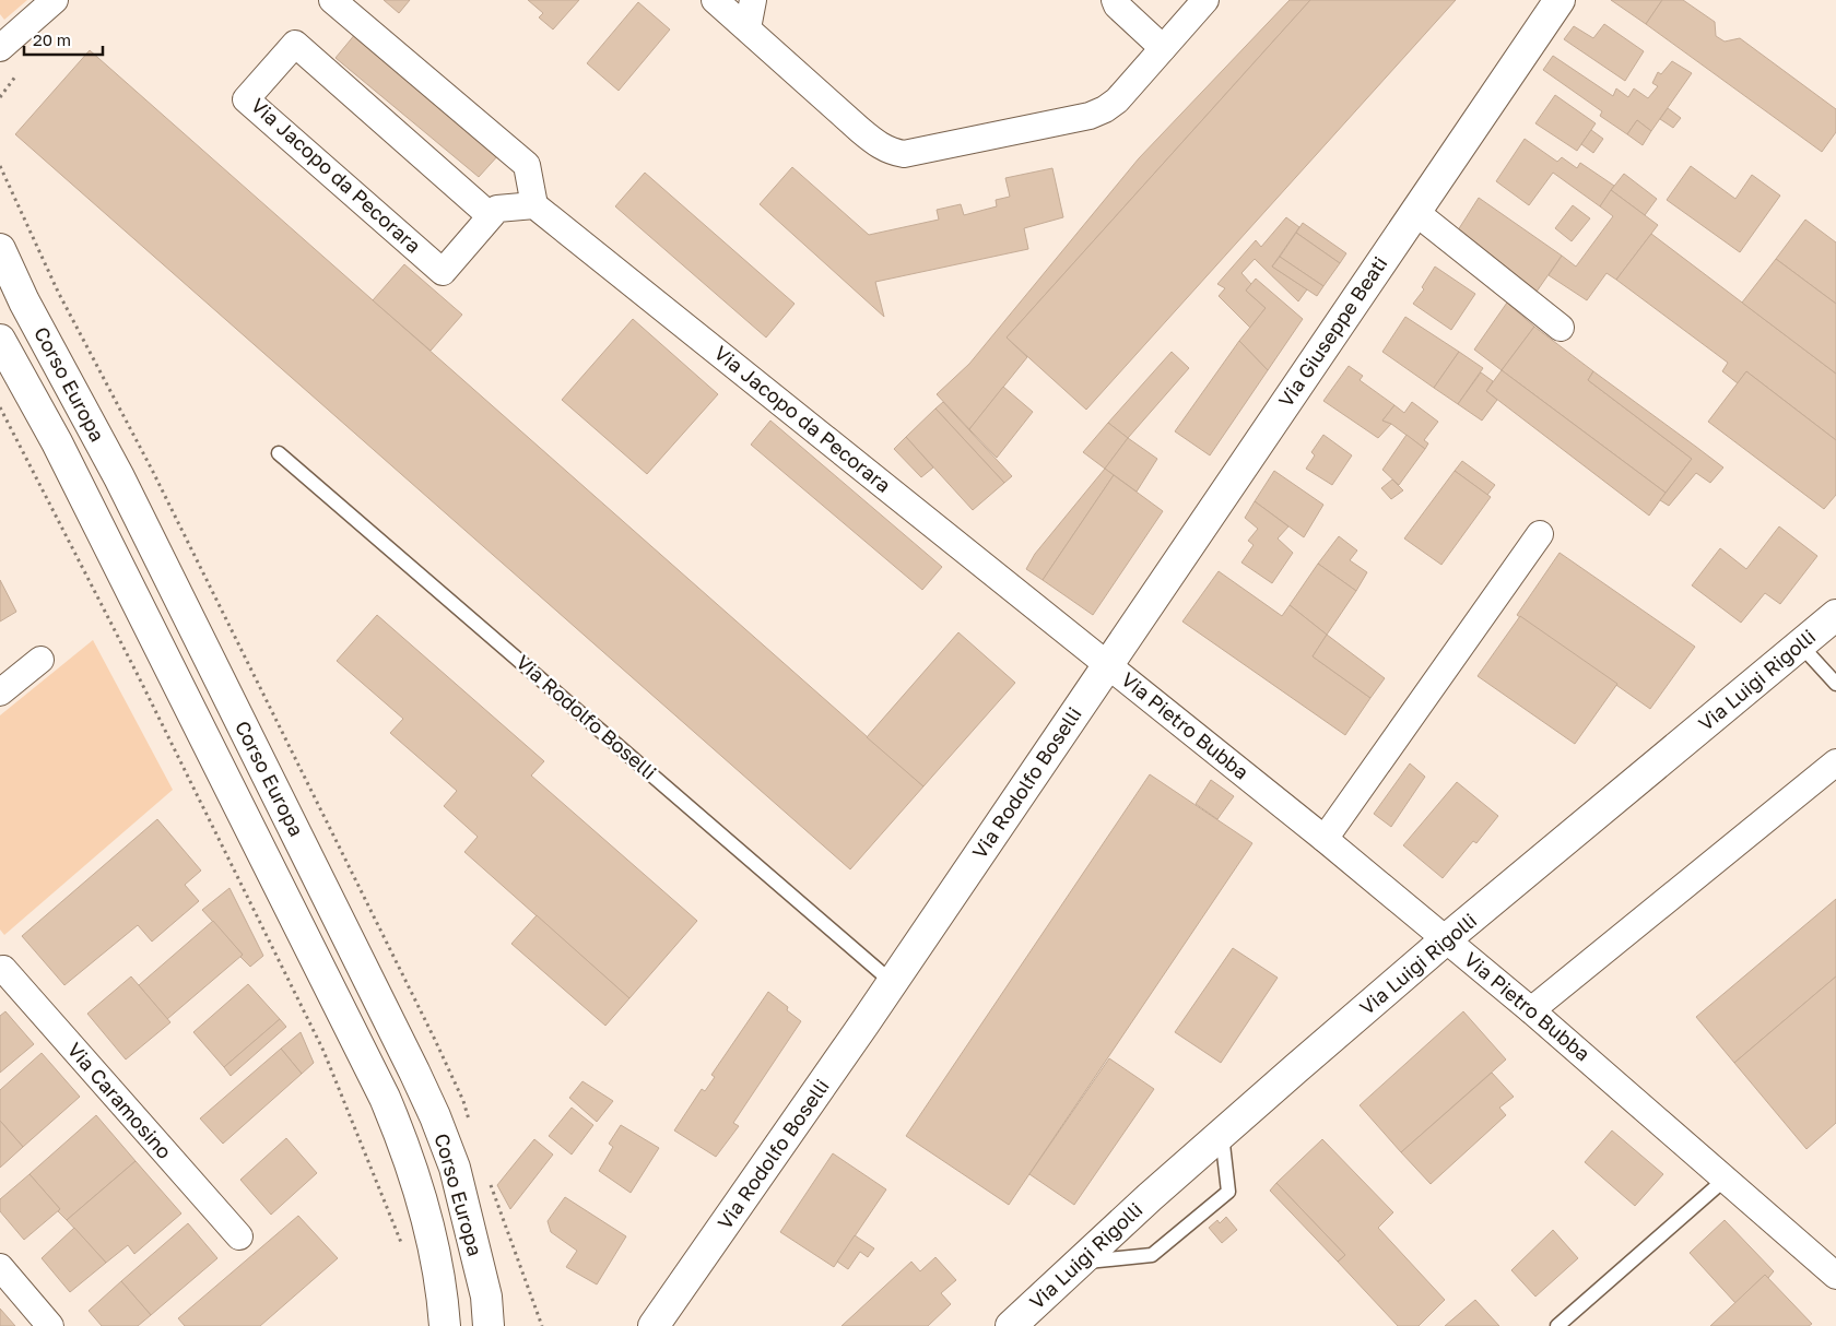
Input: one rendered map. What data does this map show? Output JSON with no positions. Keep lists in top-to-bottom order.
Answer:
{
  "streets": {
    "main road": [
      "Via Giuseppe Beati",
      "Corso Europa",
      "Via Luigi Rigolli",
      "Via Rodolfo Boselli"
    ],
    "street": ["Via Jacopo da Pecorara", "Via Pietro Bubba", "Via Caramosino"]
  },
  "crossings": [
    ["Via Jacopo da Pecorara", "Via Giuseppe Beati"],
    ["Via Jacopo da Pecorara", "Via Rodolfo Boselli"],
    ["Via Jacopo da Pecorara", "Via Pietro Bubba"],
    ["Via Giuseppe Beati", "Via Rodolfo Boselli"],
    ["Via Giuseppe Beati", "Via Pietro Bubba"],
    ["Via Luigi Rigolli", "Via Pietro Bubba"],
    ["Via Rodolfo Boselli", "Via Pietro Bubba"]
  ],
  "scale_bar": "20 m"
}
